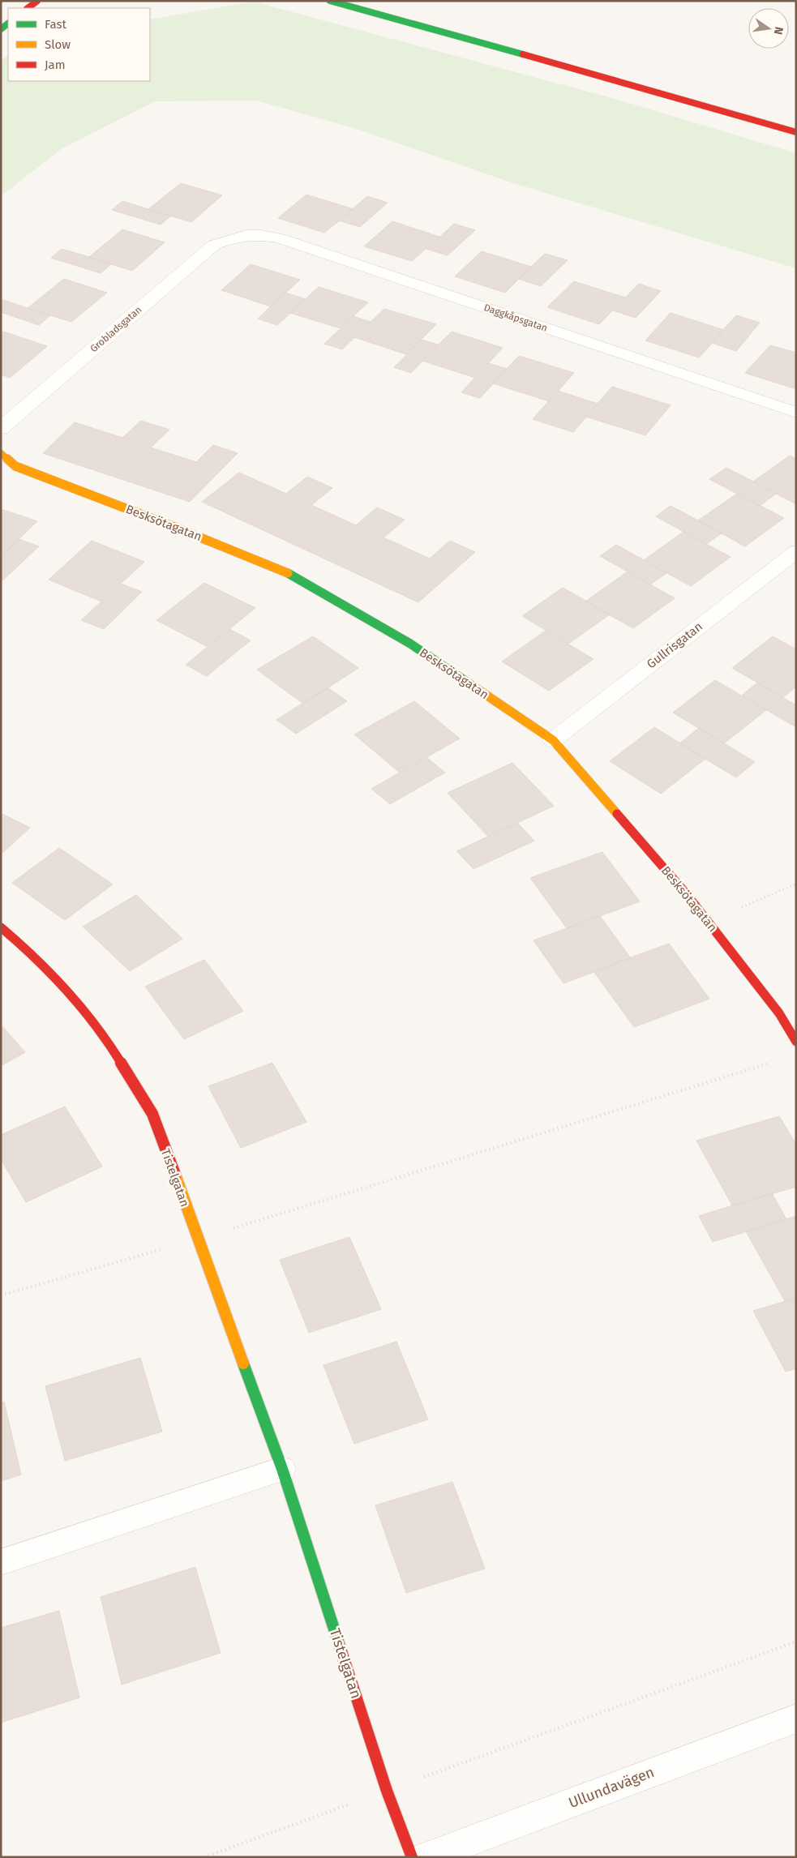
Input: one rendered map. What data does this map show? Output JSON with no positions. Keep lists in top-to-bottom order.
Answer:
{
  "streets": {
    "street": [
      "Daggkåpsgatan",
      "Grobladsgatan",
      "Besksötagatan",
      "Gullrisgatan",
      "Tistelgatan",
      "Ullundavägen"
    ]
  },
  "crossings": [
    ["Daggkåpsgatan", "Grobladsgatan"],
    ["Besksötagatan", "Gullrisgatan"]
  ],
  "legend": ["Fast", "Slow", "Jam"],
  "north": "right"
}
